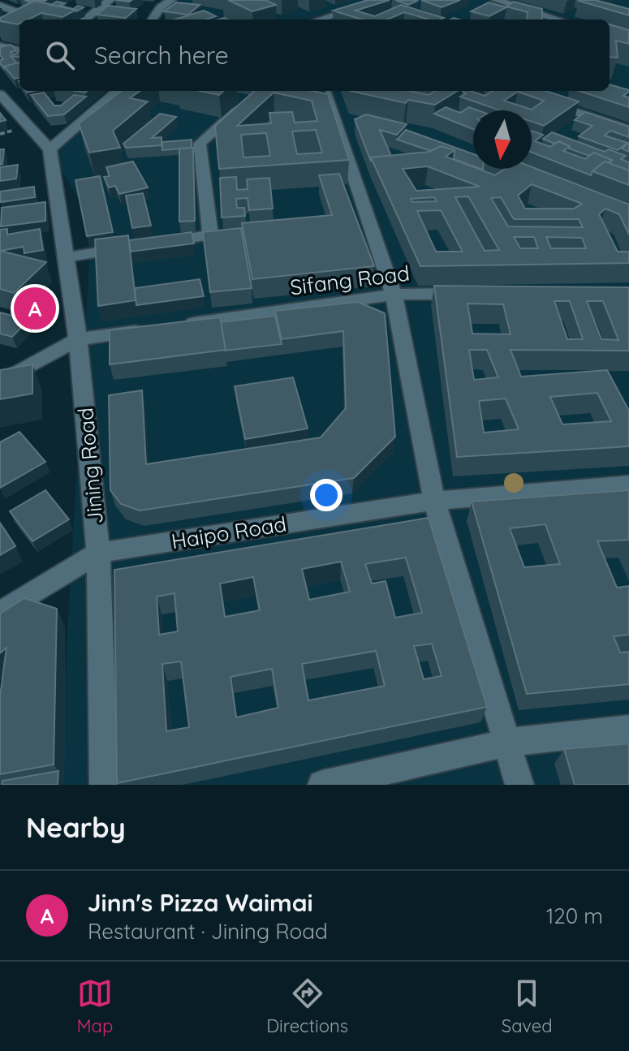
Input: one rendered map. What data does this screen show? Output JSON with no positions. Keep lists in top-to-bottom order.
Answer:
{
  "streets": {
    "street": ["Sifang Road", "Jining Road", "Haipo Road"]
  },
  "crossings": [
    ["Jining Road", "Haipo Road"]
  ],
  "north": "bottom",
  "page": {
    "search": "Search here",
    "pins": "A",
    "heading": "Nearby",
    "list": [
      {
        "mark": "A",
        "name": "Jinn's Pizza Waimai",
        "note": "Restaurant · Jining Road",
        "value": "120 m"
      }
    ],
    "nav": ["Map", "Directions", "Saved"]
  }
}
